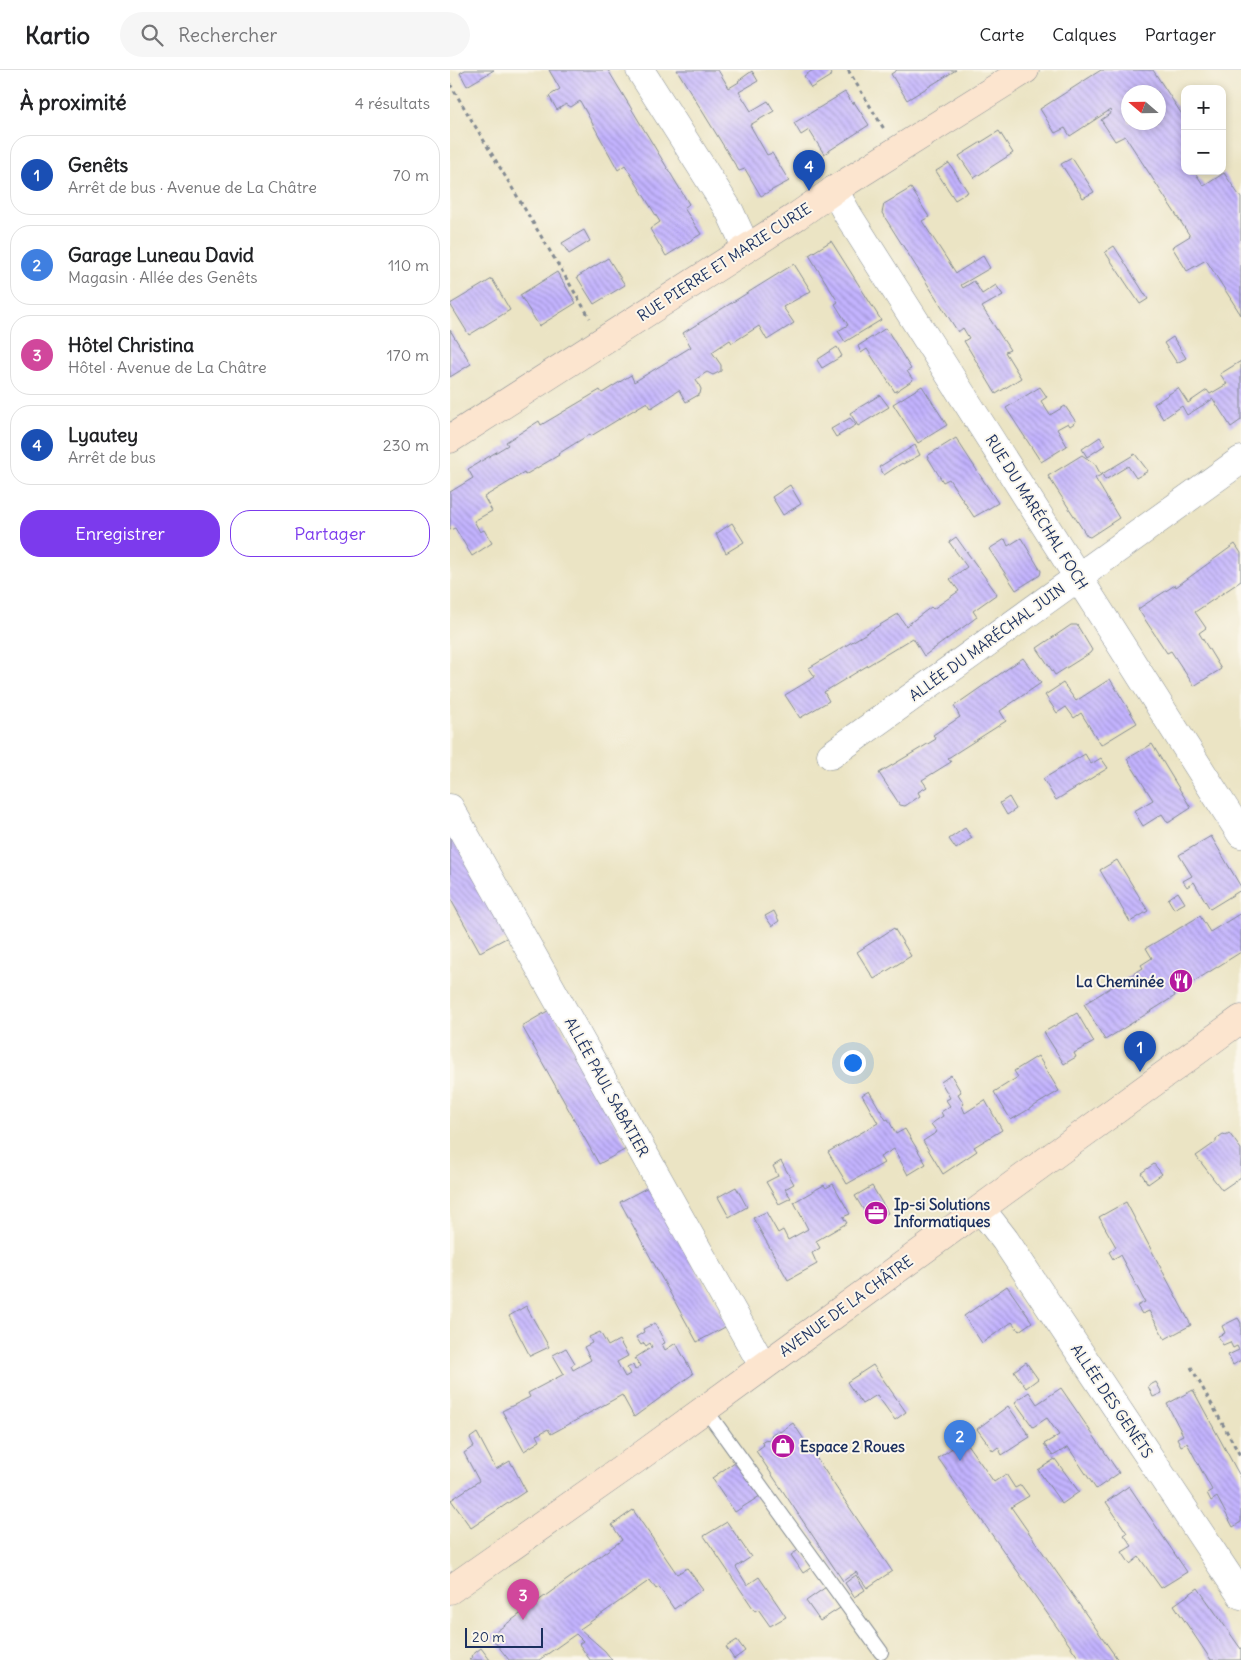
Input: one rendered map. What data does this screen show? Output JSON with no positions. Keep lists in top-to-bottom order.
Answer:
{
  "streets": {
    "main road": ["RUE PIERRE ET MARIE CURIE", "AVENUE DE LA CHÂTRE"],
    "street": [
      "RUE DU MARÉCHAL FOCH",
      "ALLÉE DU MARÉCHAL JUIN",
      "ALLÉE PAUL SABATIER",
      "ALLÉE DES GENÊTS"
    ]
  },
  "crossings": [
    ["RUE PIERRE ET MARIE CURIE", "RUE DU MARÉCHAL FOCH"],
    ["RUE DU MARÉCHAL FOCH", "ALLÉE DU MARÉCHAL JUIN"],
    ["ALLÉE PAUL SABATIER", "AVENUE DE LA CHÂTRE"],
    ["AVENUE DE LA CHÂTRE", "ALLÉE DES GENÊTS"]
  ],
  "places": {
    "restaurant": ["La Cheminée"],
    "office": ["Ip-si Solutions Informatiques"],
    "shop": ["Espace 2 Roues"]
  },
  "scale_bar": "20 m",
  "north": "left",
  "page": {
    "header": "Kartio",
    "search": "Rechercher",
    "nav": ["Carte", "Calques", "Partager"],
    "heading": ["À proximité", "4 résultats"],
    "map_buttons": ["+", "−"],
    "list": [
      {
        "mark": "1",
        "name": "Genêts",
        "note": "Arrêt de bus · Avenue de La Châtre",
        "value": "70 m"
      },
      {
        "mark": "2",
        "name": "Garage Luneau David",
        "note": "Magasin · Allée des Genêts",
        "value": "110 m"
      },
      {
        "mark": "3",
        "name": "Hôtel Christina",
        "note": "Hôtel · Avenue de La Châtre",
        "value": "170 m"
      },
      {
        "mark": "4",
        "name": "Lyautey",
        "note": "Arrêt de bus",
        "value": "230 m"
      }
    ],
    "pins": [
      "4",
      "1",
      "2",
      "3"
    ],
    "buttons": ["Enregistrer", "Partager"],
    "scale": "20 m"
  }
}
